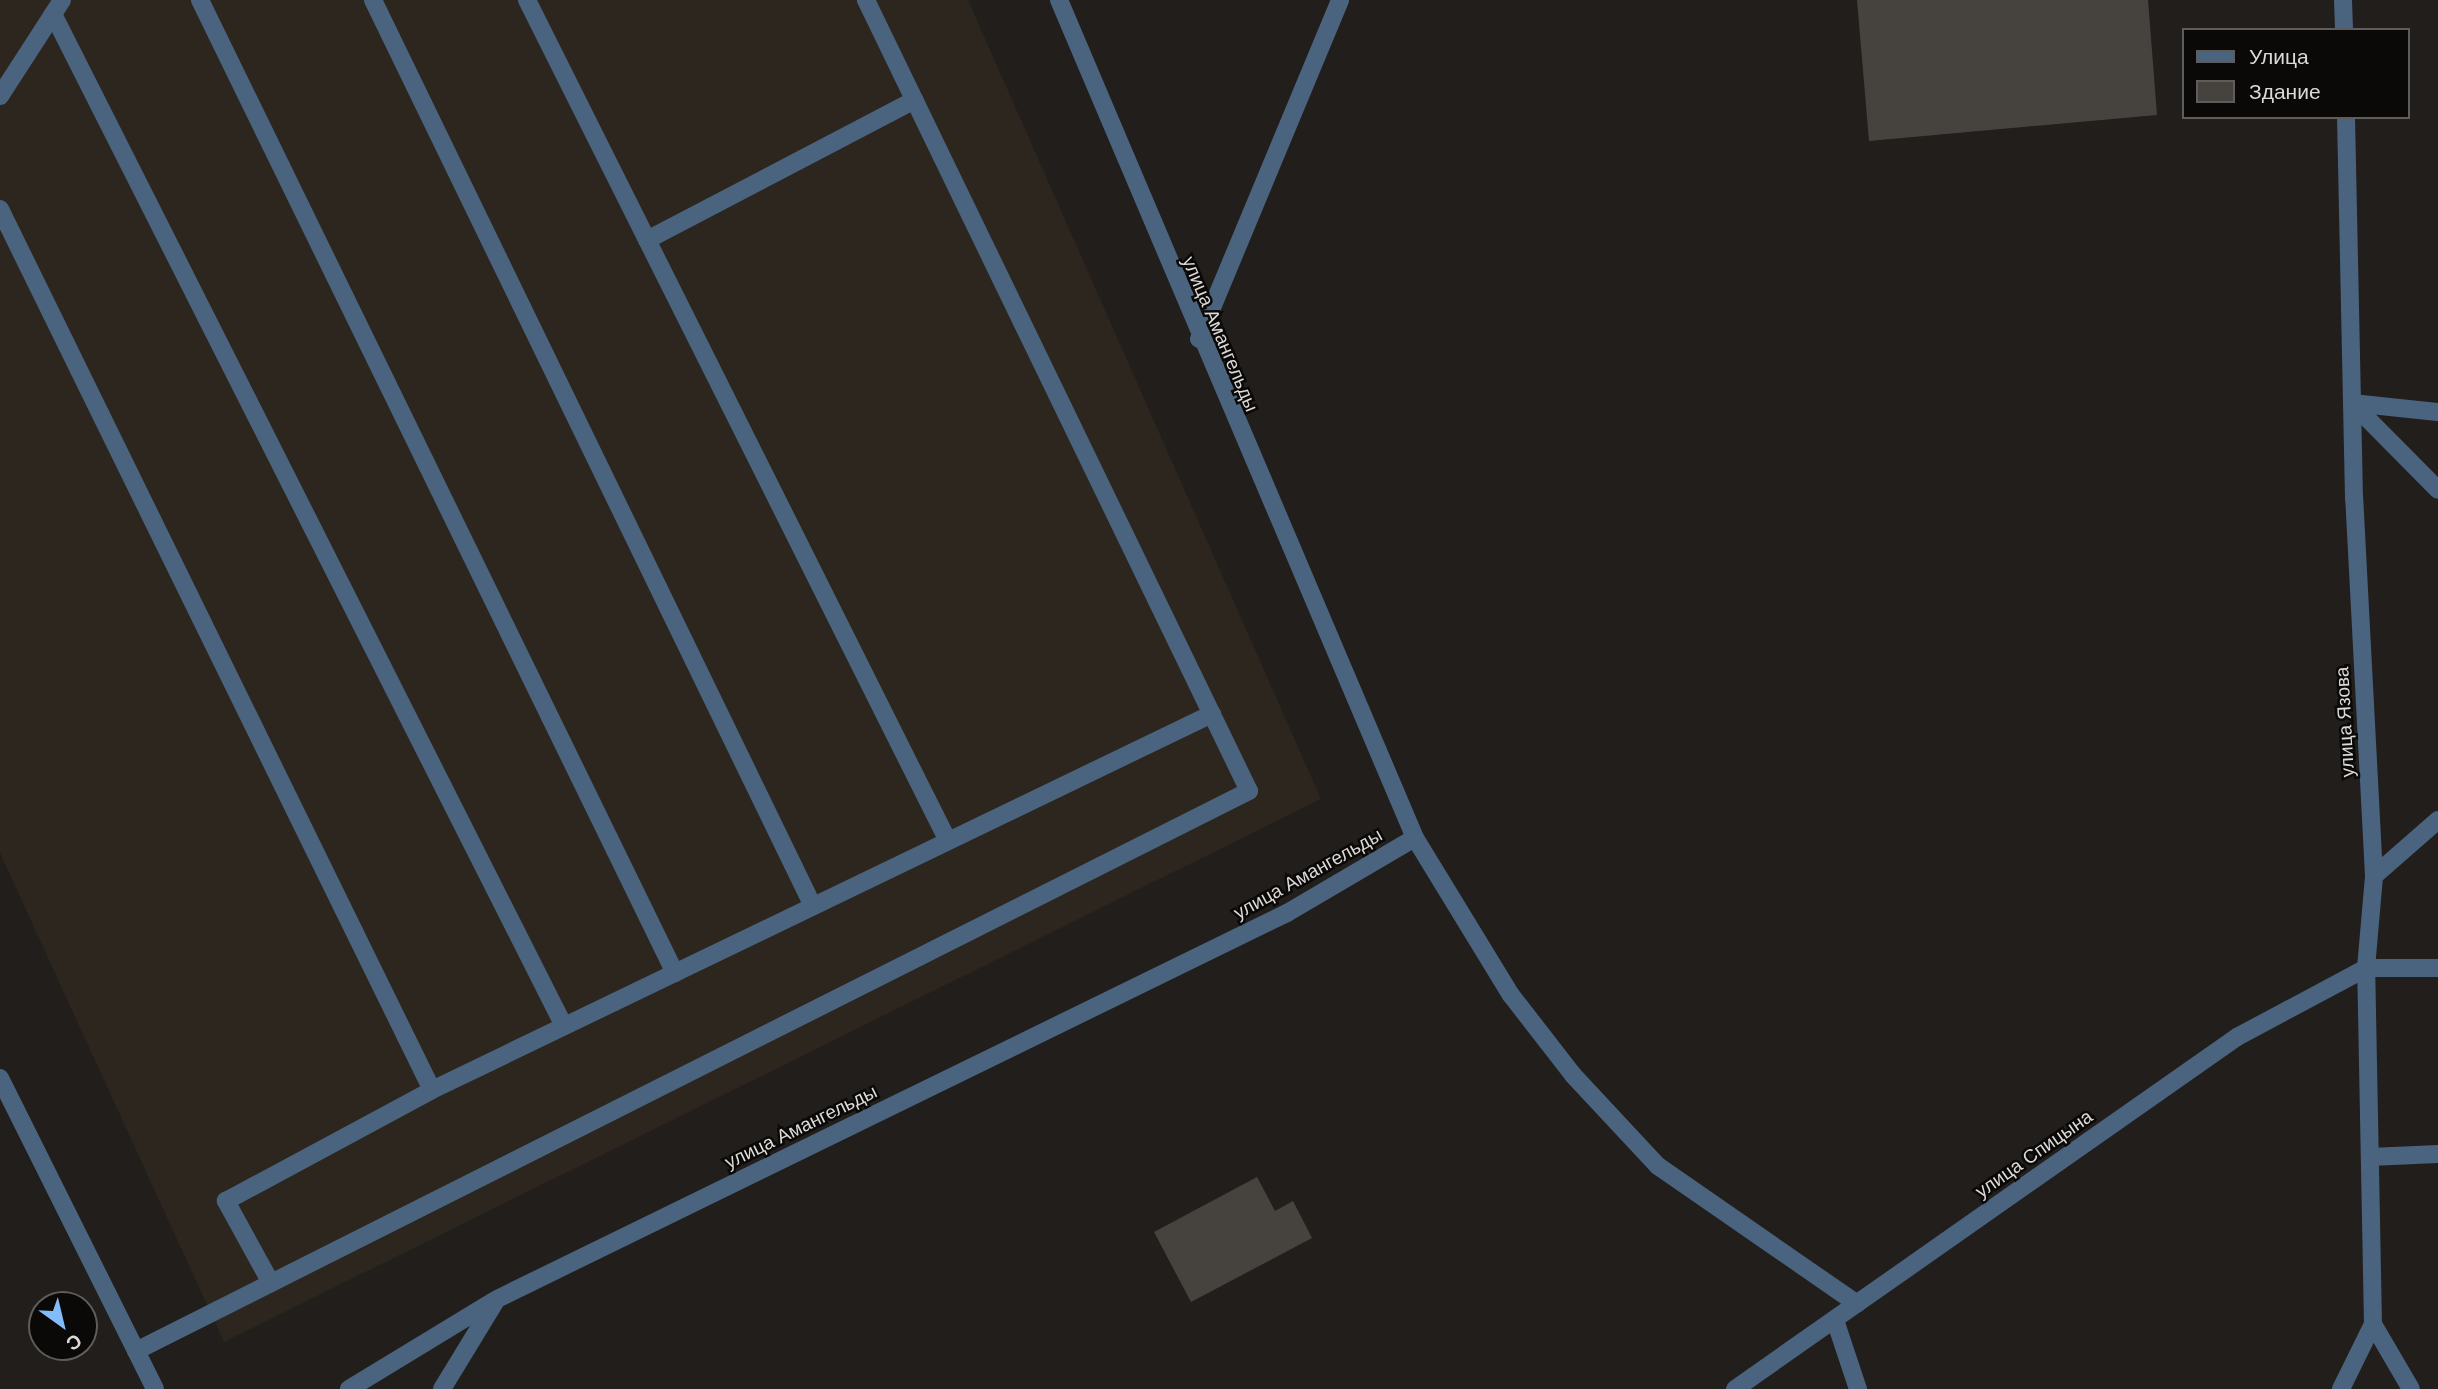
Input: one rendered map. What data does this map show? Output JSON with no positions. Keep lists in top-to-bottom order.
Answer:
{
  "streets": {
    "street": ["улица Амангельды", "улица Язова", "улица Спицына"]
  },
  "crossings": [
    ["улица Язова", "улица Спицына"]
  ],
  "legend": ["Улица", "Здание"],
  "north": "bottom right"
}
